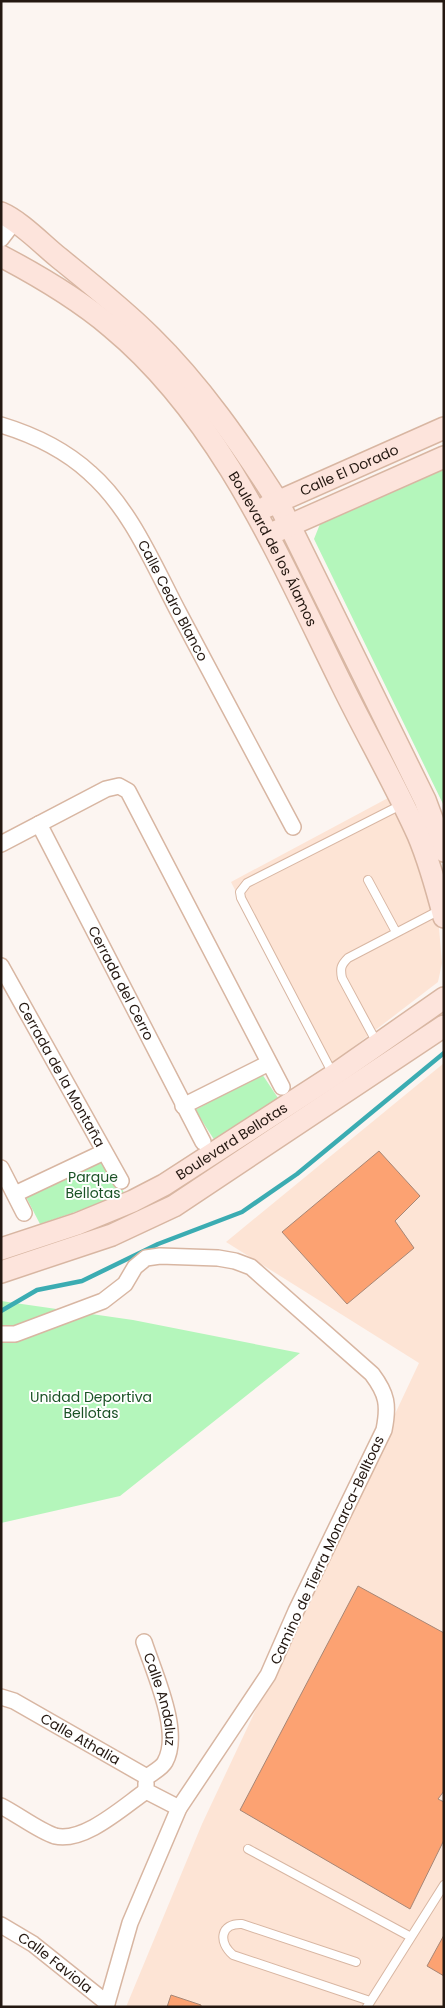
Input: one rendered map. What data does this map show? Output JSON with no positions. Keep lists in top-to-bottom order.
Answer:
{
  "streets": {
    "street": [
      "Calle El Dorado",
      "Boulevard de los Álamos",
      "Calle Cedro Blanco",
      "Cerrada del Cerro",
      "Cerrada de la Montaña",
      "Boulevard Bellotas",
      "Camino de Tierra Monarca-Belltoas",
      "Calle Andaluz",
      "Calle Athalia",
      "Calle Faviola"
    ]
  },
  "crossings": [
    ["Calle El Dorado", "Boulevard de los Álamos"],
    ["Cerrada del Cerro", "Boulevard Bellotas"],
    ["Camino de Tierra Monarca-Belltoas", "Calle Athalia"],
    ["Camino de Tierra Monarca-Belltoas", "Calle Faviola"],
    ["Calle Andaluz", "Calle Athalia"]
  ],
  "parks": ["Parque Bellotas", "Unidad Deportiva Bellotas"]
}
